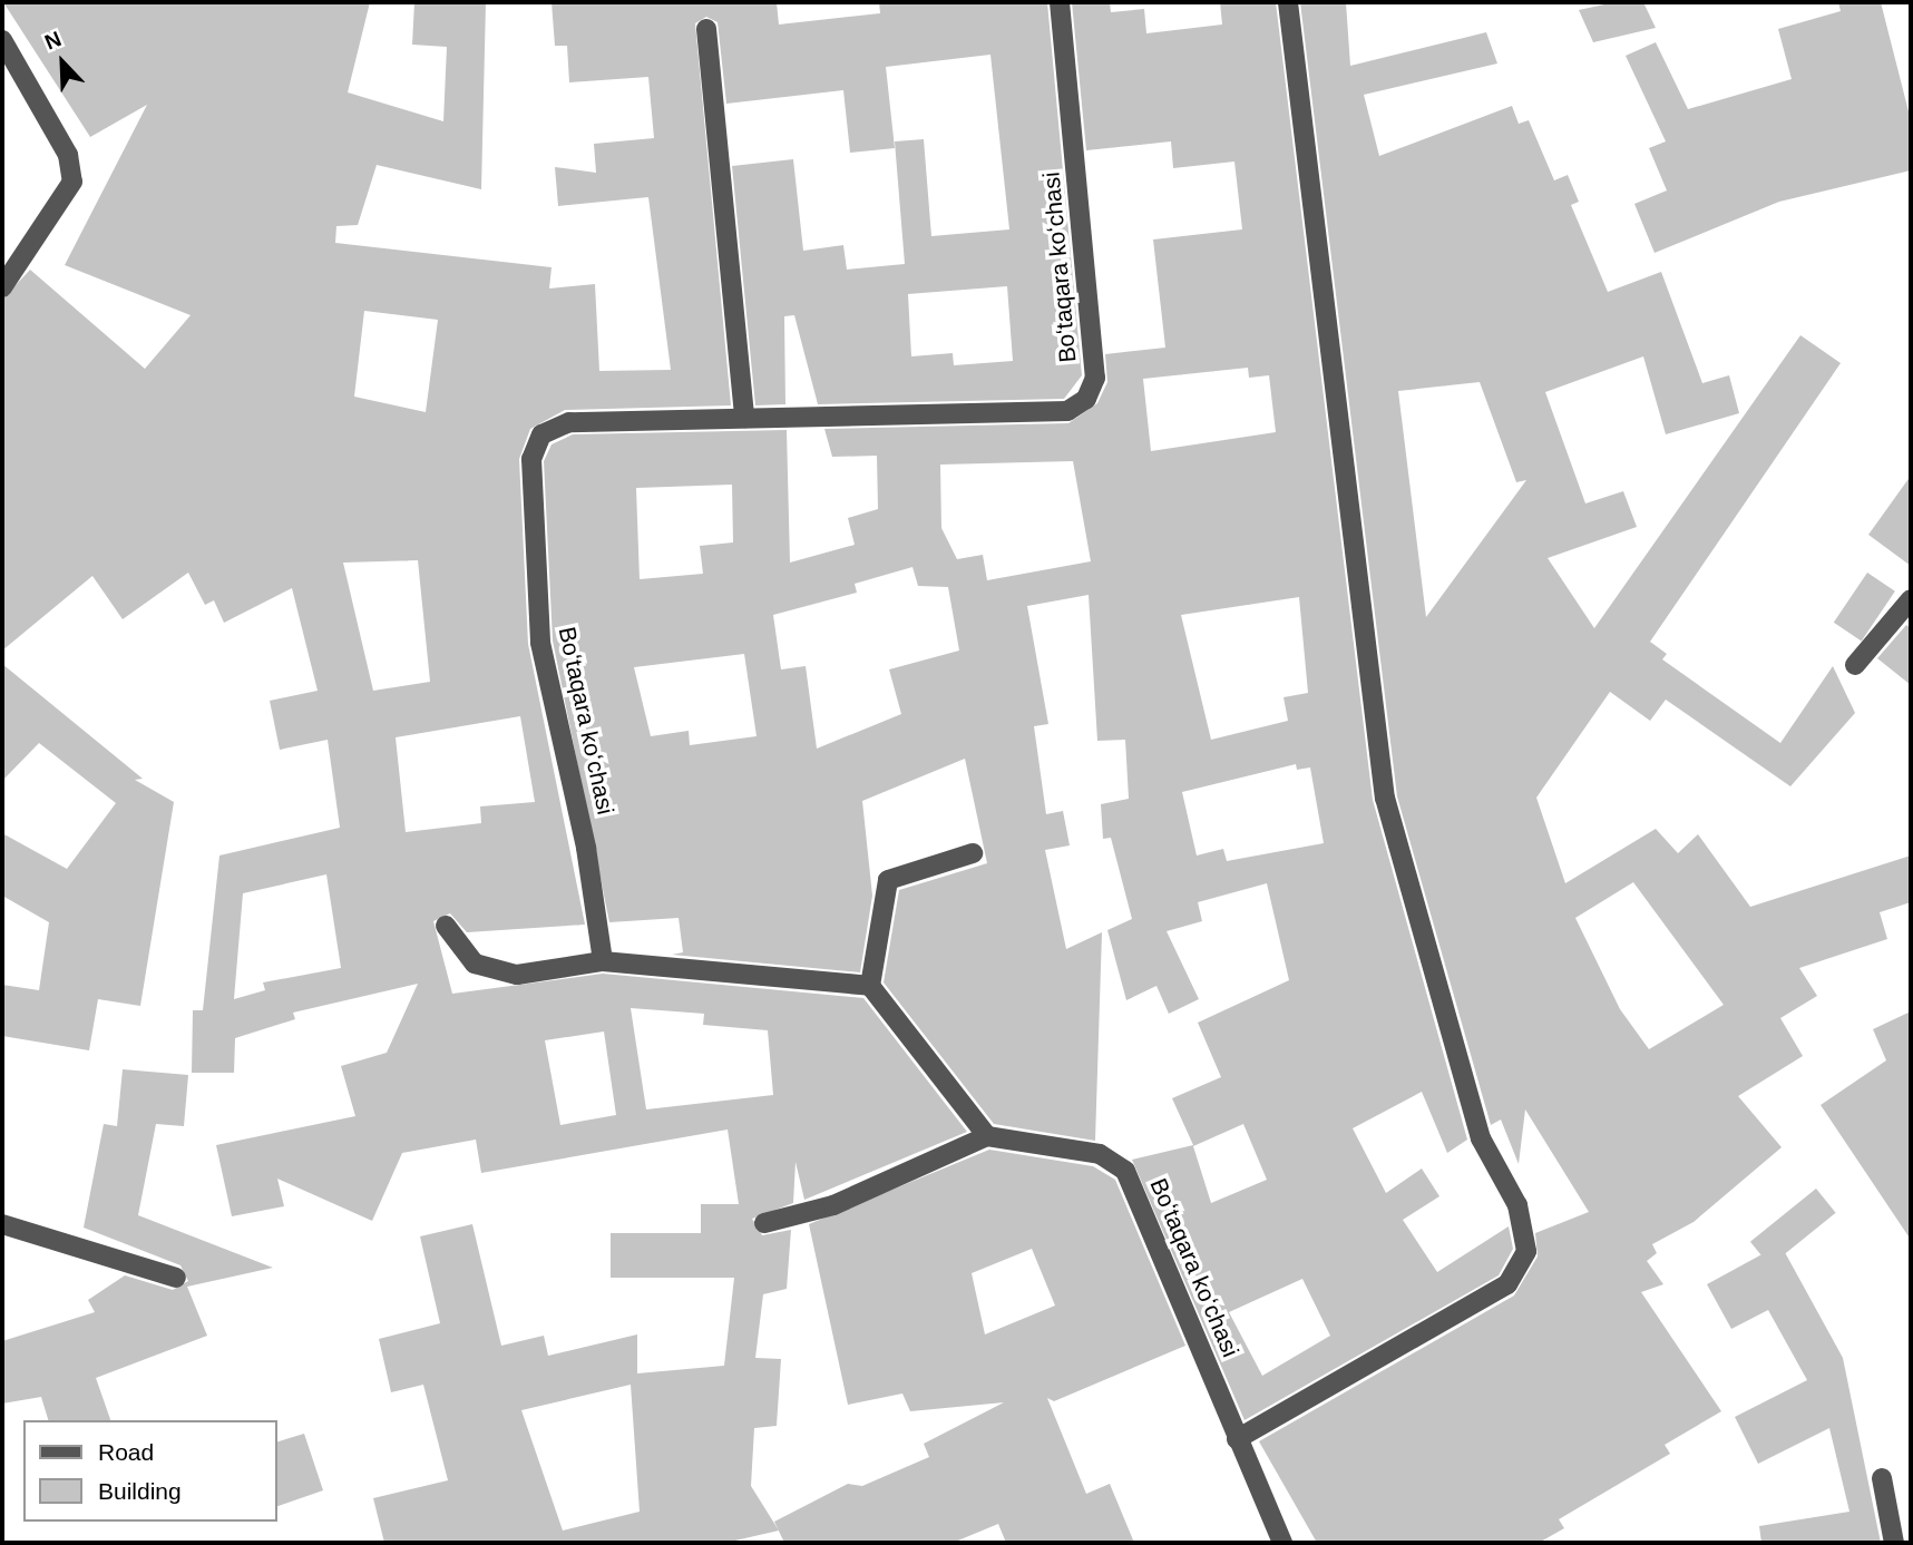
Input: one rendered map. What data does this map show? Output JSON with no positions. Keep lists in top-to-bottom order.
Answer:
{
  "streets": {
    "street": ["Boʻtaqara koʻchasi"]
  },
  "legend": ["Road", "Building"],
  "north": "top left"
}
